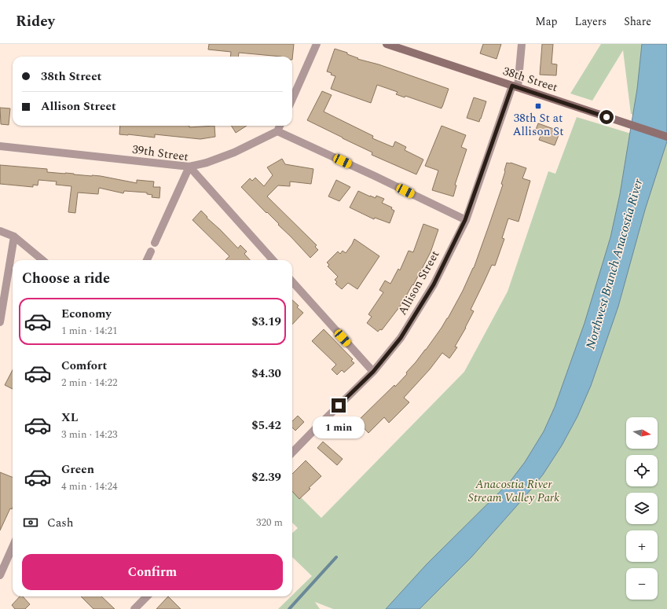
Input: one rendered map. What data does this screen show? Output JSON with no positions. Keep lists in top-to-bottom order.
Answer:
{
  "streets": {
    "main road": ["38th Street"],
    "street": ["39th Street", "Allison Street"]
  },
  "crossings": [
    ["38th Street", "Allison Street"]
  ],
  "water": ["Northwest Branch Anacostia River"],
  "parks": ["Anacostia River Stream Valley Park"],
  "places": {
    "transit": ["38th St at Allison St"]
  },
  "north": "right",
  "page": {
    "header": "Ridey",
    "nav": ["Map", "Layers", "Share"],
    "banner": ["38th Street", "Allison Street"],
    "heading": "Choose a ride",
    "list": [
      {
        "name": "Economy",
        "note": "1 min · 14:21",
        "value": "$3.19"
      },
      {
        "name": "Comfort",
        "note": "2 min · 14:22",
        "value": "$4.30"
      },
      {
        "name": "XL",
        "note": "3 min · 14:23",
        "value": "$5.42"
      },
      {
        "name": "Green",
        "note": "4 min · 14:24",
        "value": "$2.39"
      }
    ],
    "bubble": "1 min",
    "map_buttons": ["+", "−"],
    "pay": ["Cash", "320 m"],
    "buttons": "Confirm"
  }
}
